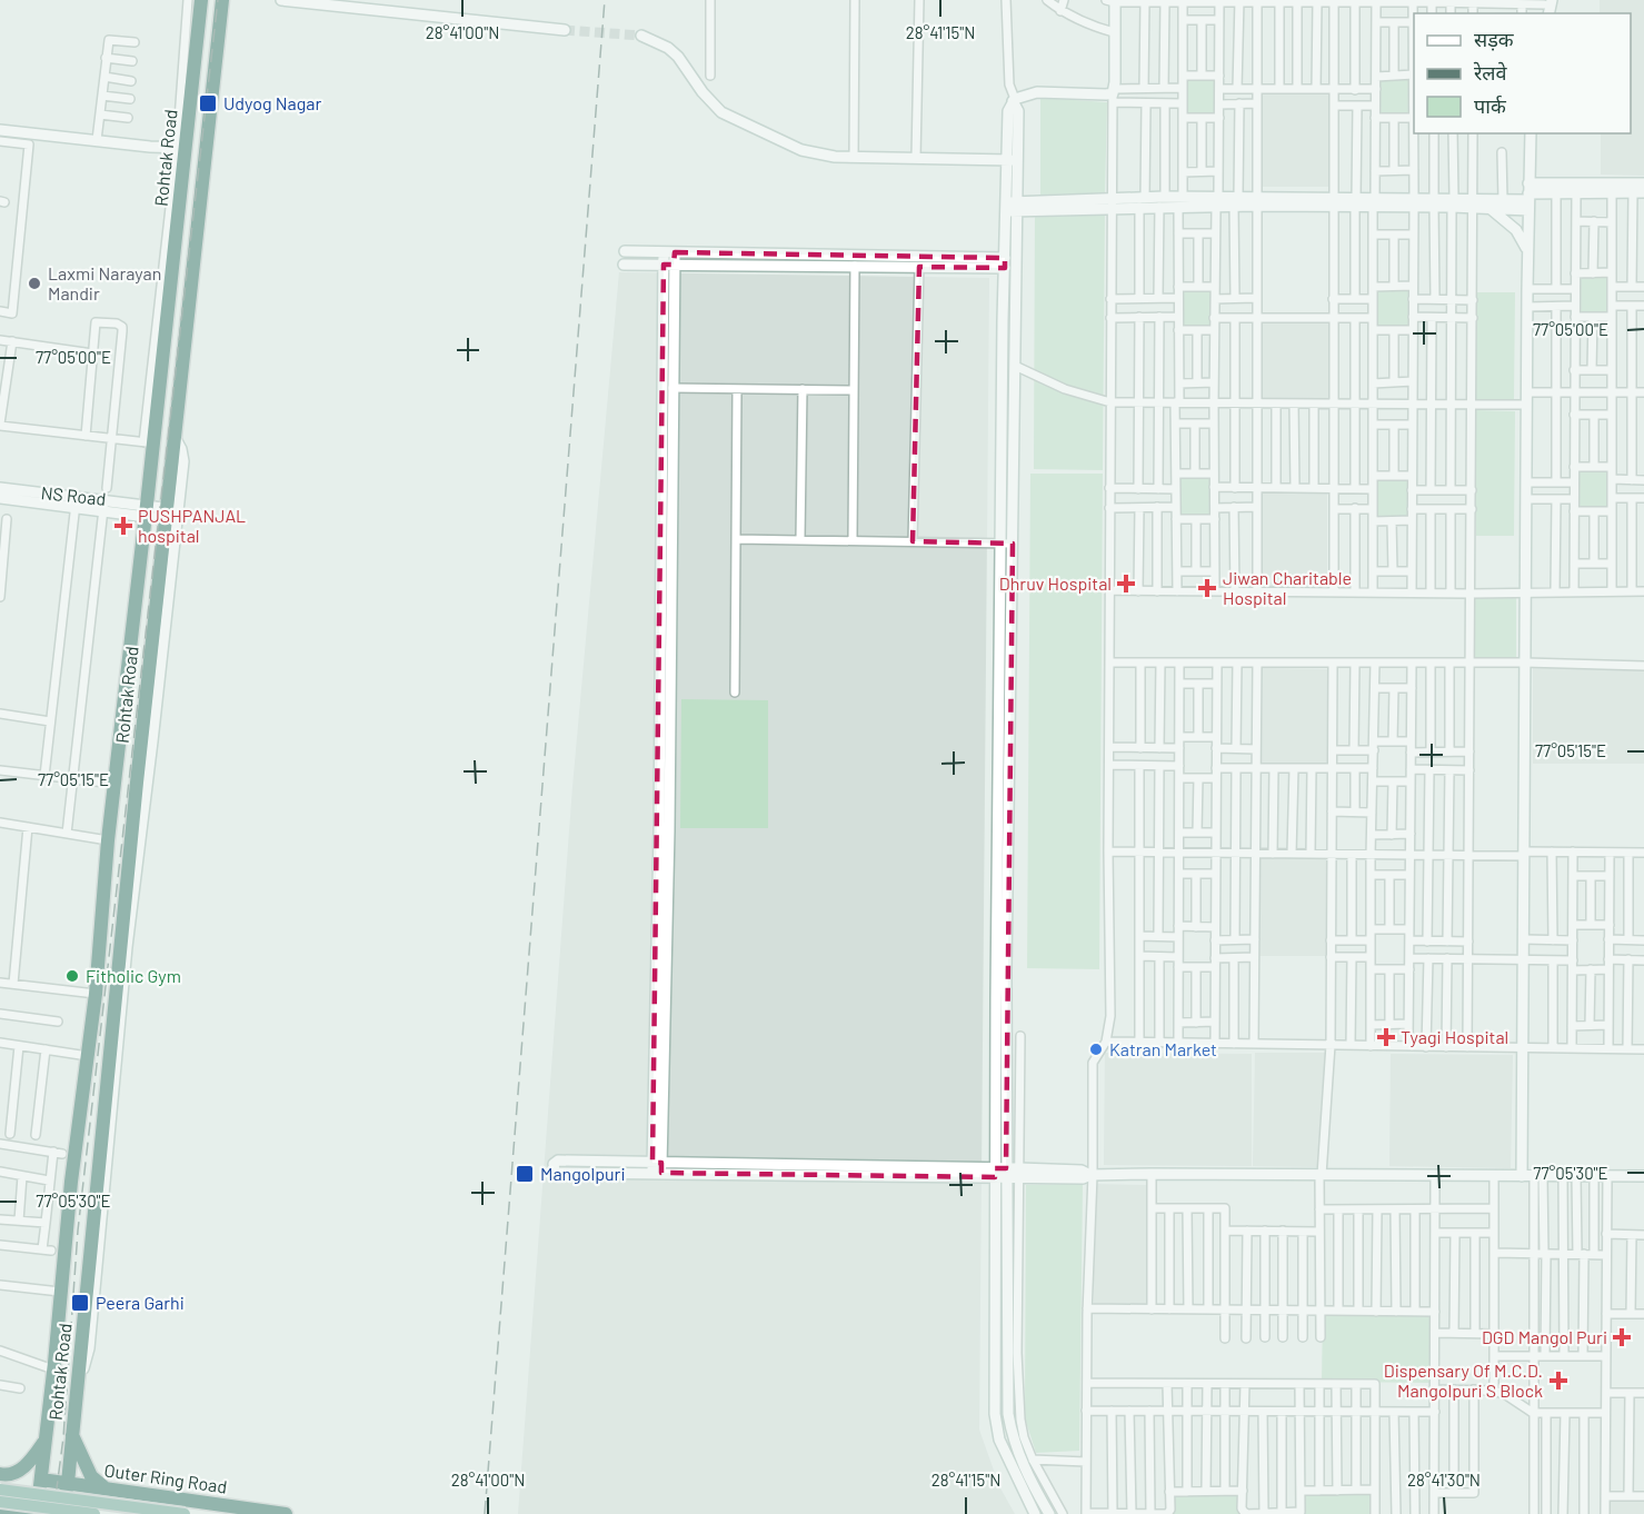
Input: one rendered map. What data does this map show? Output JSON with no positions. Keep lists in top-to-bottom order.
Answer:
{
  "streets": {
    "highway": ["Rohtak Road", "Outer Ring Road"],
    "street": ["NS Road"]
  },
  "crossings": [
    ["Rohtak Road", "NS Road"],
    ["Rohtak Road", "Outer Ring Road"]
  ],
  "places": {
    "transit": ["Udyog Nagar", "Mangolpuri", "Peera Garhi"],
    "other": ["Laxmi Narayan Mandir", "Fitholic Gym", "Katran Market"],
    "health": [
      "PUSHPANJAL hospital",
      "Dhruv Hospital",
      "Jiwan Charitable Hospital",
      "Tyagi Hospital",
      "DGD Mangol Puri",
      "Dispensary Of M.C.D. Mangolpuri S Block"
    ]
  },
  "legend": ["सड़क", "रेलवे", "पार्क"],
  "coordinates": [
    "28°41'00\"N",
    "28°41'15\"N",
    "77°05'00\"E",
    "77°05'15\"E",
    "77°05'30\"E",
    "28°41'30\"N"
  ]
}
